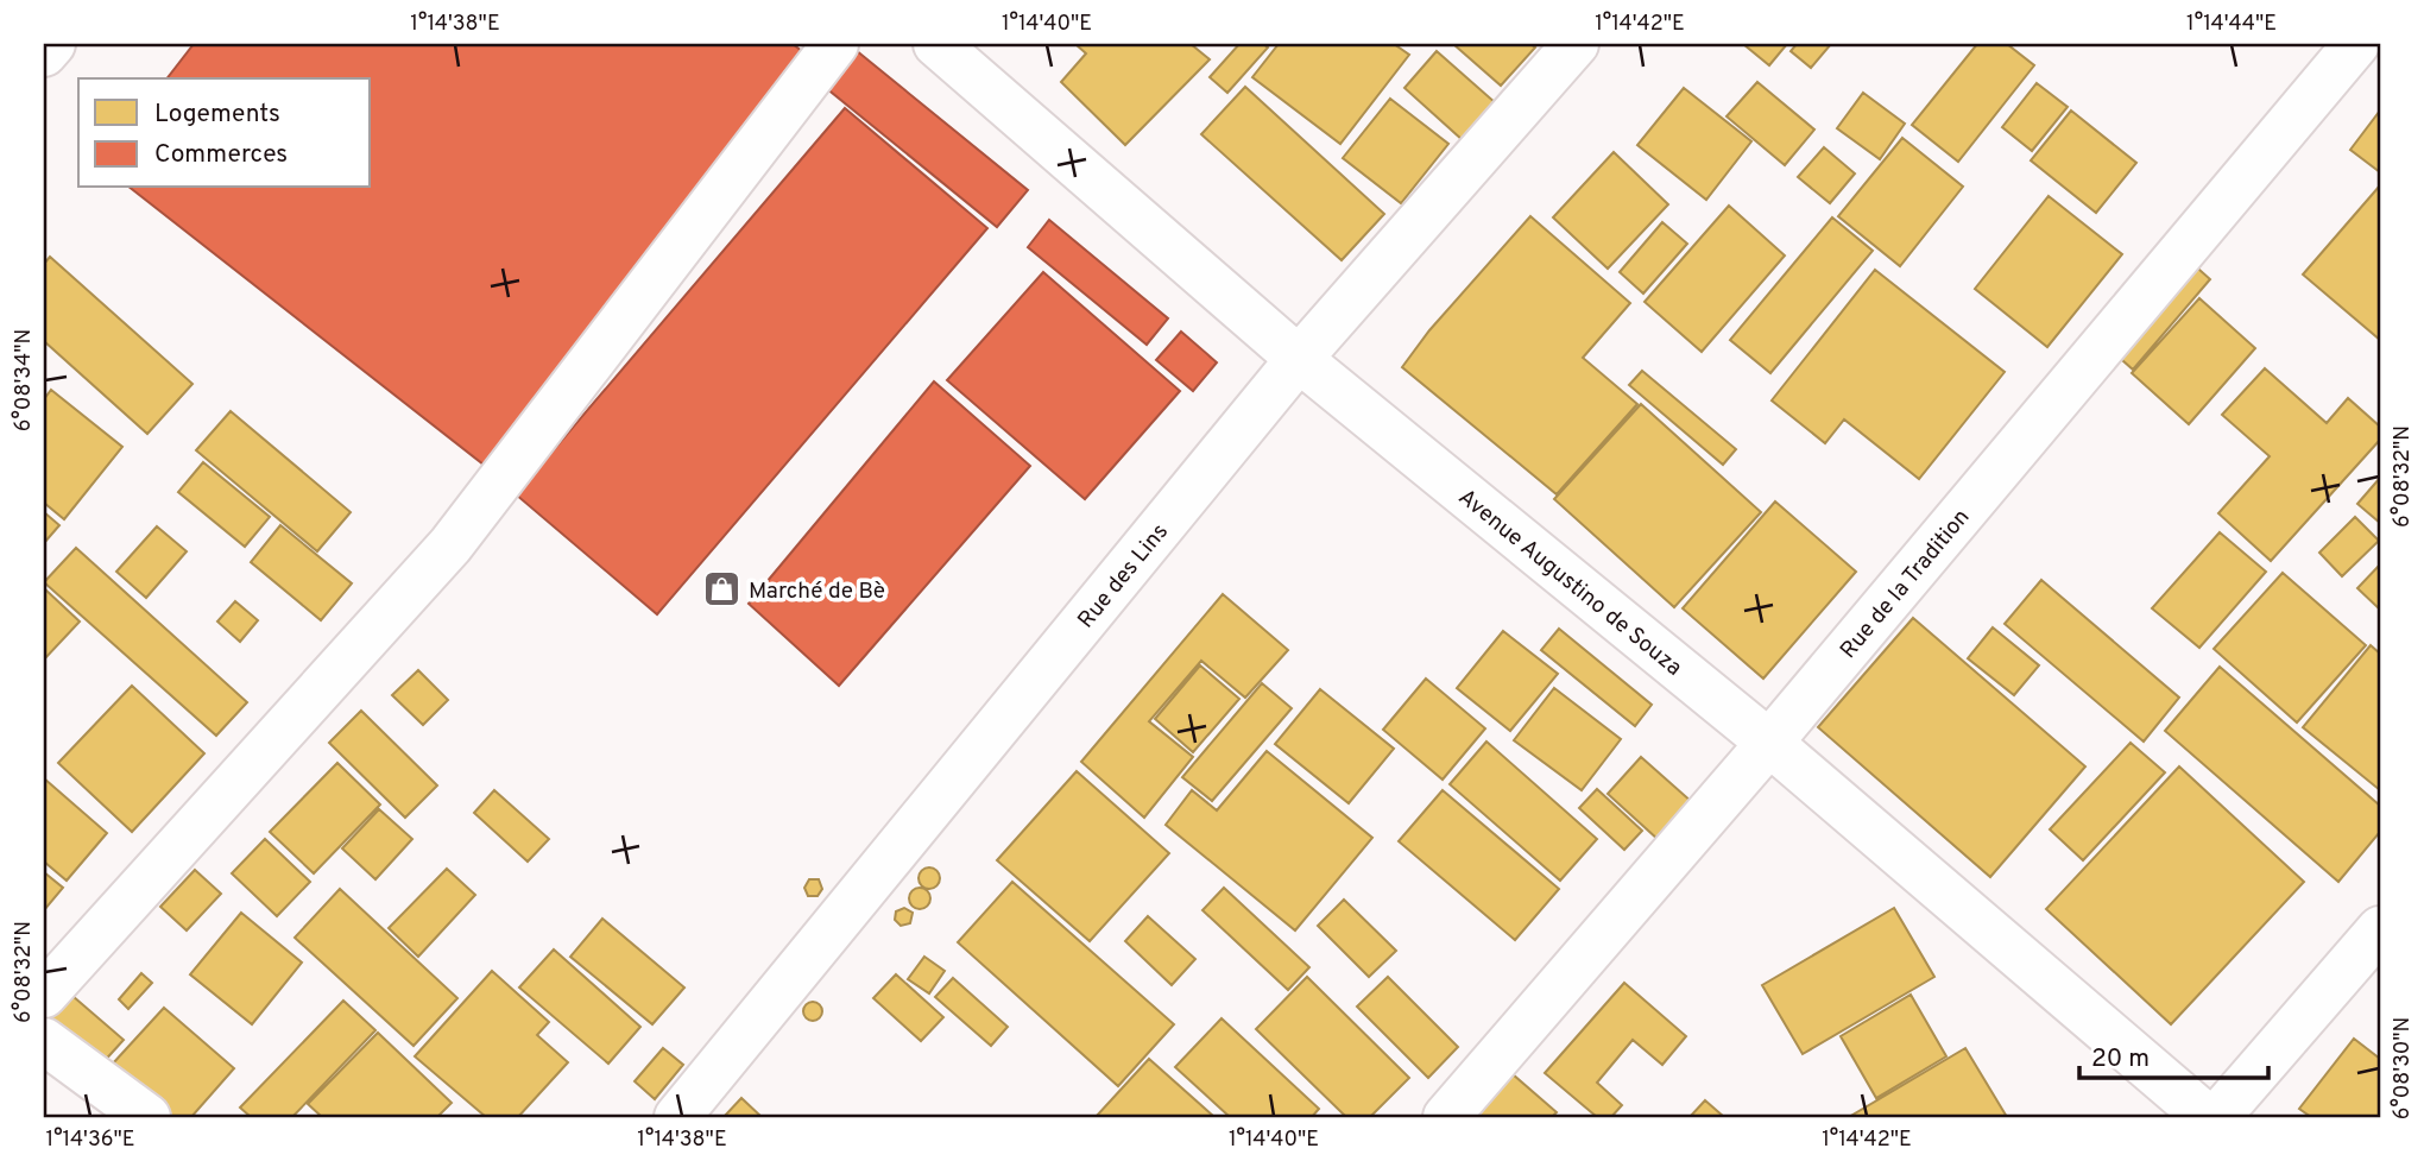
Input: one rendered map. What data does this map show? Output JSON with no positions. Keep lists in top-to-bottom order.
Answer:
{
  "streets": {
    "street": ["Rue des Lins", "Avenue Augustino de Souza", "Rue de la Tradition"]
  },
  "crossings": [
    ["Rue des Lins", "Avenue Augustino de Souza"],
    ["Avenue Augustino de Souza", "Rue de la Tradition"]
  ],
  "places": {
    "shop": ["Marché de Bè"]
  },
  "legend": ["Logements", "Commerces"],
  "scale_bar": "20 m",
  "coordinates": [
    "1°14'38\"E",
    "1°14'40\"E",
    "1°14'42\"E",
    "1°14'44\"E",
    "6°08'34\"N",
    "6°08'32\"N",
    "6°08'30\"N",
    "1°14'36\"E"
  ]
}
